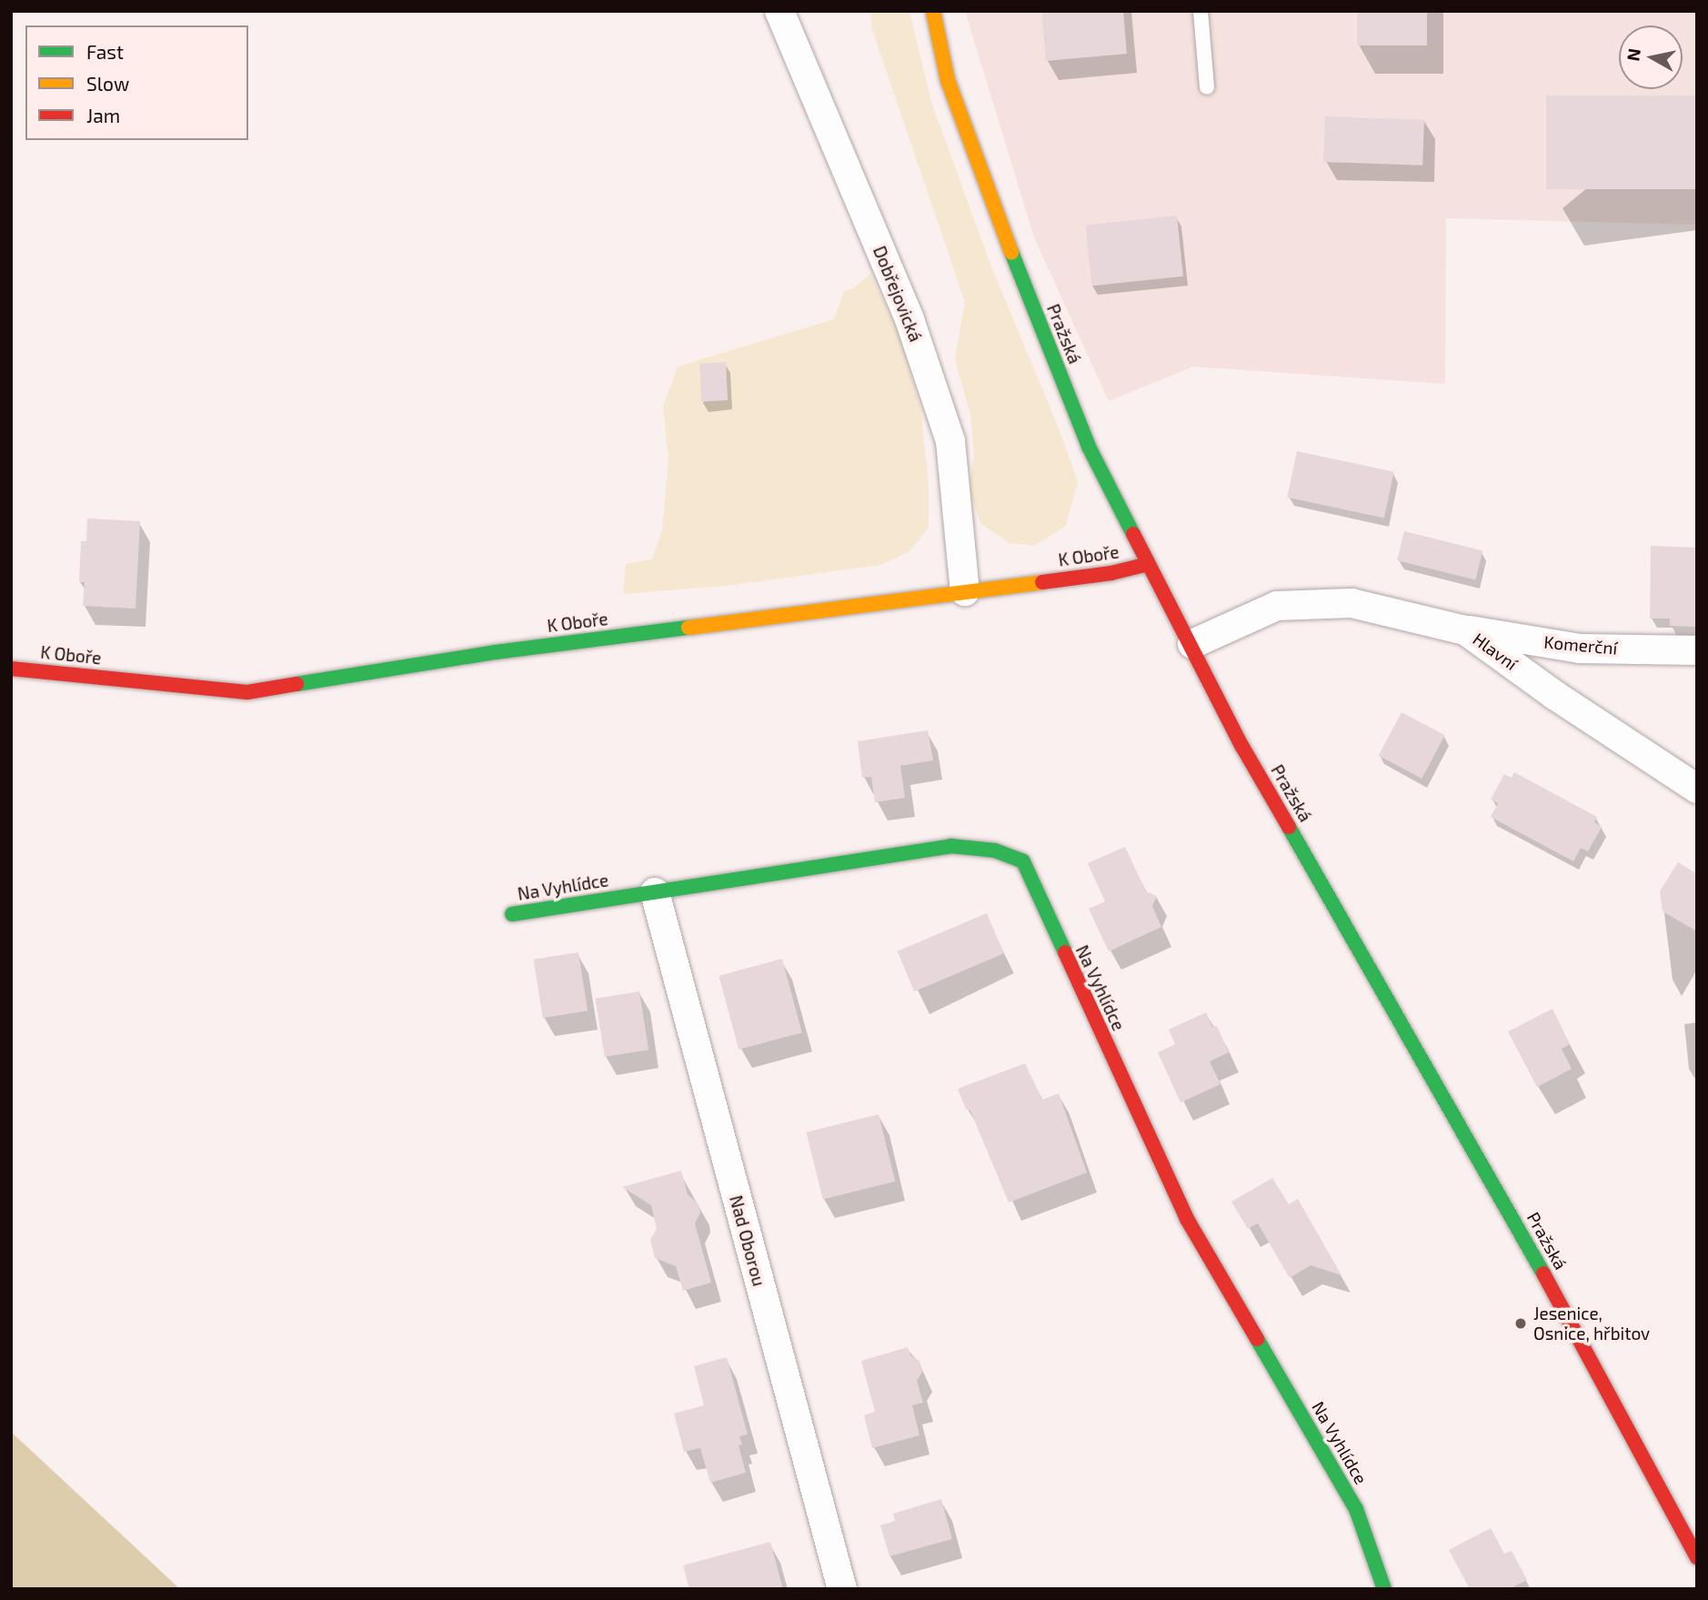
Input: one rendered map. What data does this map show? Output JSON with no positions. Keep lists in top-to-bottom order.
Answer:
{
  "streets": {
    "street": [
      "Dobřejovická",
      "Pražská",
      "K Oboře",
      "Komerční",
      "Hlavní",
      "Na Vyhlídce",
      "Nad Oborou"
    ]
  },
  "crossings": [
    ["Dobřejovická", "K Oboře"],
    ["Pražská", "K Oboře"],
    ["Pražská", "Hlavní"],
    ["Komerční", "Hlavní"],
    ["Na Vyhlídce", "Nad Oborou"]
  ],
  "places": ["Jesenice, Osnice, hřbitov"],
  "legend": ["Fast", "Slow", "Jam"],
  "north": "left"
}
